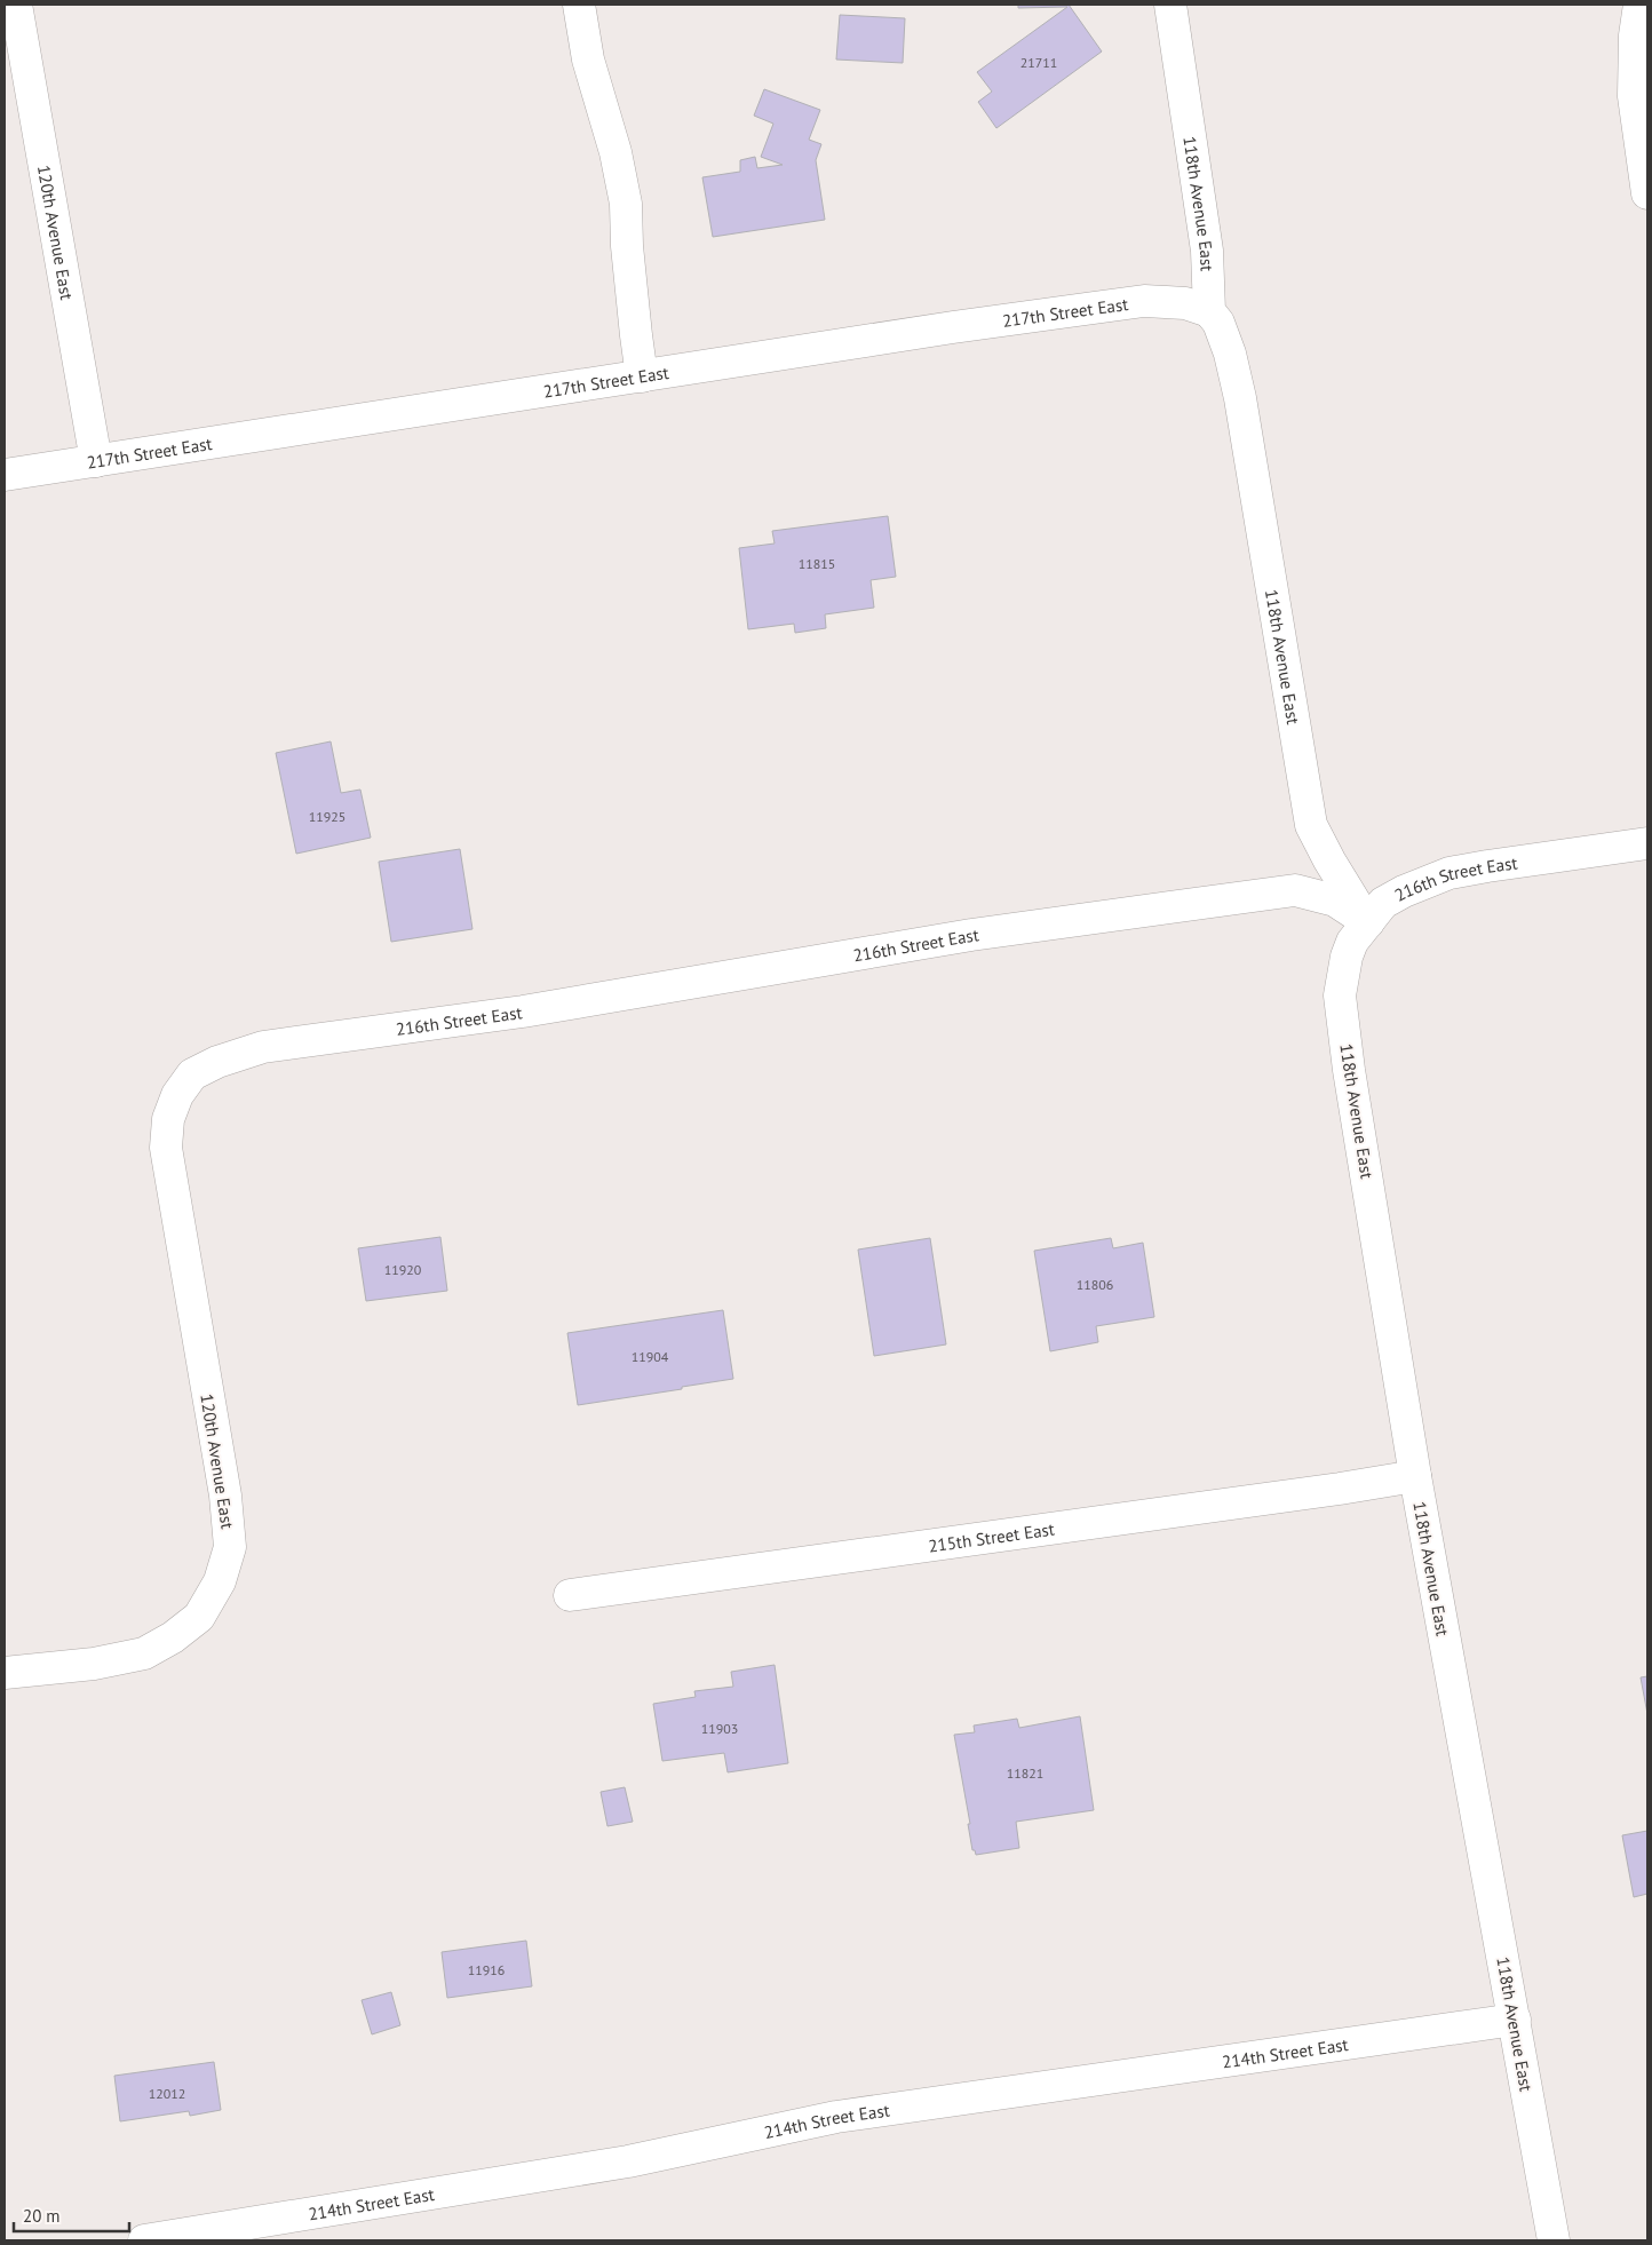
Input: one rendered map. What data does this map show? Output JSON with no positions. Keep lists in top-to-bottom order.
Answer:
{
  "streets": {
    "street": [
      "118th Avenue East",
      "120th Avenue East",
      "217th Street East",
      "216th Street East",
      "215th Street East",
      "214th Street East"
    ]
  },
  "crossings": [
    ["118th Avenue East", "217th Street East"],
    ["118th Avenue East", "216th Street East"],
    ["118th Avenue East", "215th Street East"],
    ["118th Avenue East", "214th Street East"],
    ["120th Avenue East", "217th Street East"],
    ["120th Avenue East", "216th Street East"]
  ],
  "house_numbers": [
    "21711",
    "11815",
    "11925",
    "11920",
    "11806",
    "11904",
    "11903",
    "11821",
    "11916",
    "12012"
  ],
  "scale_bar": "20 m"
}
